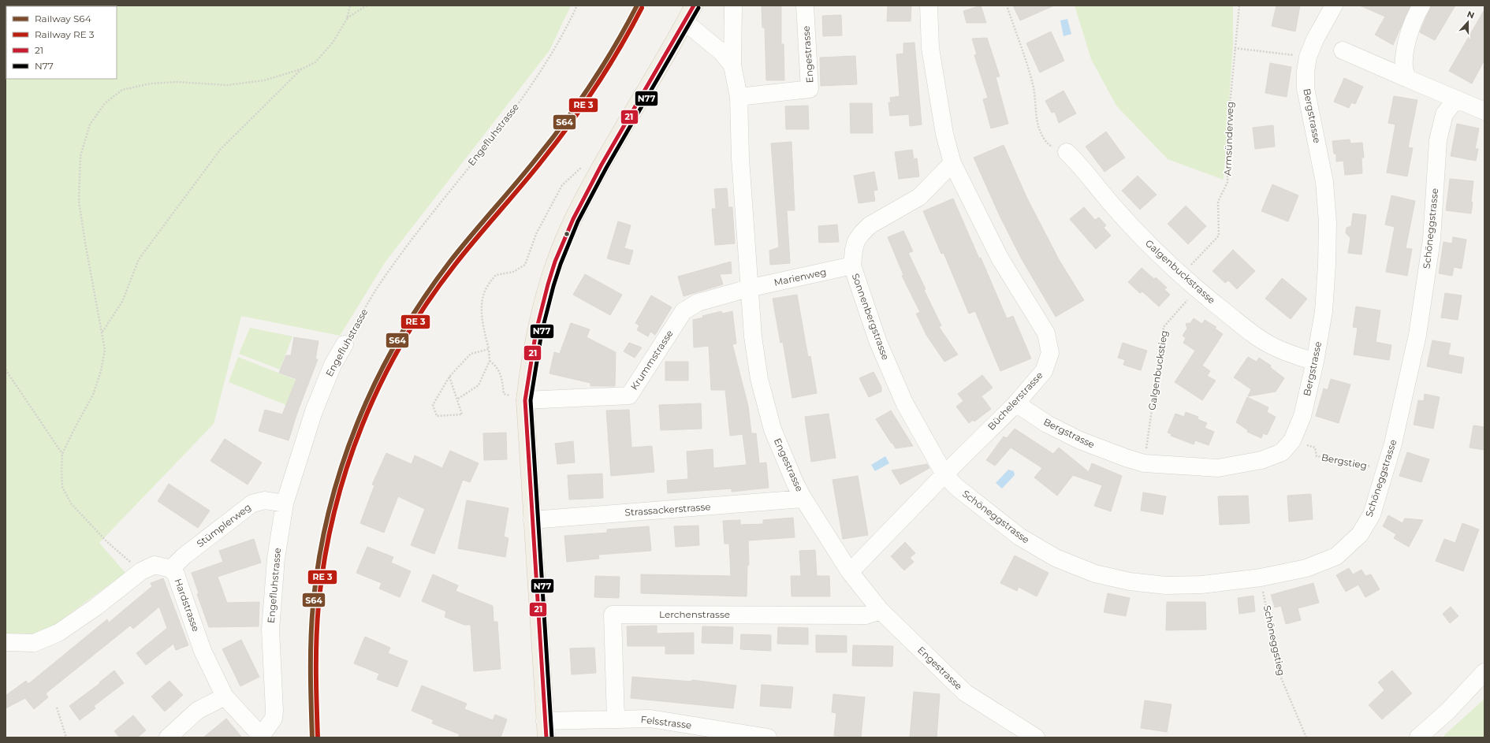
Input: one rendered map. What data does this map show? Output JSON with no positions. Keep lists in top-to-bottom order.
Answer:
{
  "streets": {
    "street": [
      "Engestrasse",
      "Bergstrasse",
      "Engefluhstrasse",
      "Schöneggstrasse",
      "Galgenbuckstrasse",
      "Marienweg",
      "Sonnenbergstrasse",
      "Krummstrasse",
      "Büchelerstrasse",
      "Strassackerstrasse",
      "Stümplerweg",
      "Hardstrasse",
      "Lerchenstrasse",
      "Felsstrasse"
    ],
    "path": [
      "Armsünderweg",
      "Galgenbuckstieg",
      "Bergstieg",
      "Schöneggstieg"
    ]
  },
  "crossings": [
    ["Engestrasse", "Marienweg"],
    ["Engestrasse", "Krummstrasse"],
    ["Engestrasse", "Büchelerstrasse"],
    ["Engestrasse", "Strassackerstrasse"],
    ["Engestrasse", "Lerchenstrasse"],
    ["Bergstrasse", "Galgenbuckstrasse"],
    ["Bergstrasse", "Galgenbuckstieg"],
    ["Bergstrasse", "Büchelerstrasse"],
    ["Bergstrasse", "Bergstieg"],
    ["Engefluhstrasse", "Stümplerweg"],
    ["Engefluhstrasse", "Hardstrasse"],
    ["Armsünderweg", "Galgenbuckstrasse"],
    ["Schöneggstrasse", "Sonnenbergstrasse"],
    ["Schöneggstrasse", "Büchelerstrasse"],
    ["Schöneggstrasse", "Bergstieg"],
    ["Schöneggstrasse", "Schöneggstieg"],
    ["Galgenbuckstrasse", "Galgenbuckstieg"],
    ["Marienweg", "Sonnenbergstrasse"],
    ["Marienweg", "Krummstrasse"],
    ["Sonnenbergstrasse", "Büchelerstrasse"],
    ["Stümplerweg", "Hardstrasse"],
    ["Lerchenstrasse", "Felsstrasse"]
  ],
  "lines": ["rail line S64", "transit line 21", "transit line N77"],
  "legend": [
    "Railway S64",
    "Railway RE 3",
    "21",
    "N77"
  ],
  "north": "top"
}
